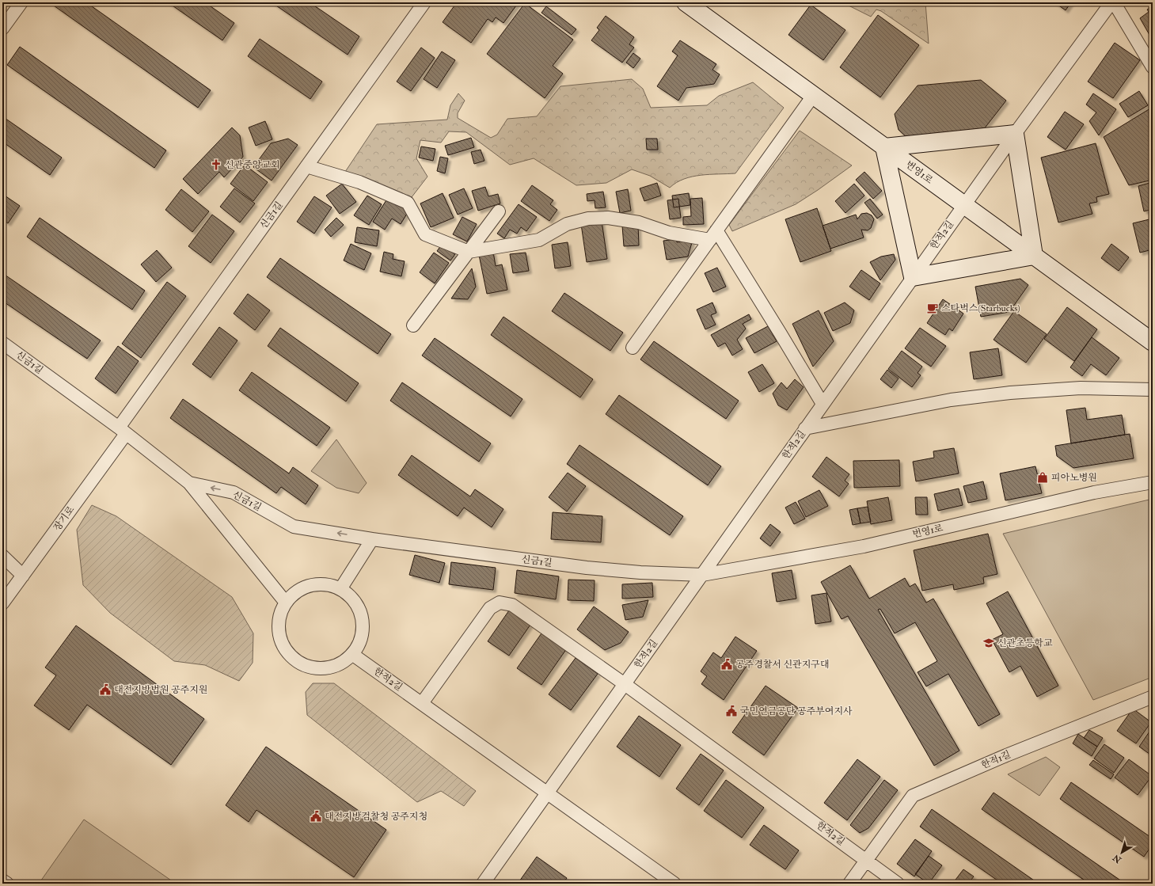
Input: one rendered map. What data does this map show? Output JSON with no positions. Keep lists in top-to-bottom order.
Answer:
{
  "streets": {
    "main road": ["번영1로"],
    "street": [
      "신금1길",
      "한적2길",
      "장기로",
      "한적1길"
    ]
  },
  "crossings": [
    ["번영1로", "신금1길"],
    ["번영1로", "한적2길"],
    ["신금1길", "한적2길"],
    ["신금1길", "장기로"],
    ["한적2길", "한적1길"]
  ],
  "places": {
    "church": ["신관중앙교회"],
    "cafe": ["스타벅스(Starbucks)"],
    "shop": ["피아노병원"],
    "school or university": ["신관초등학교"],
    "public building": [
      "공주경찰서 신관지구대",
      "대전지방법원 공주지원",
      "국민연금공단 공주부여지사",
      "대전지방검찰청 공주지청"
    ]
  },
  "north": "bottom left"
}
